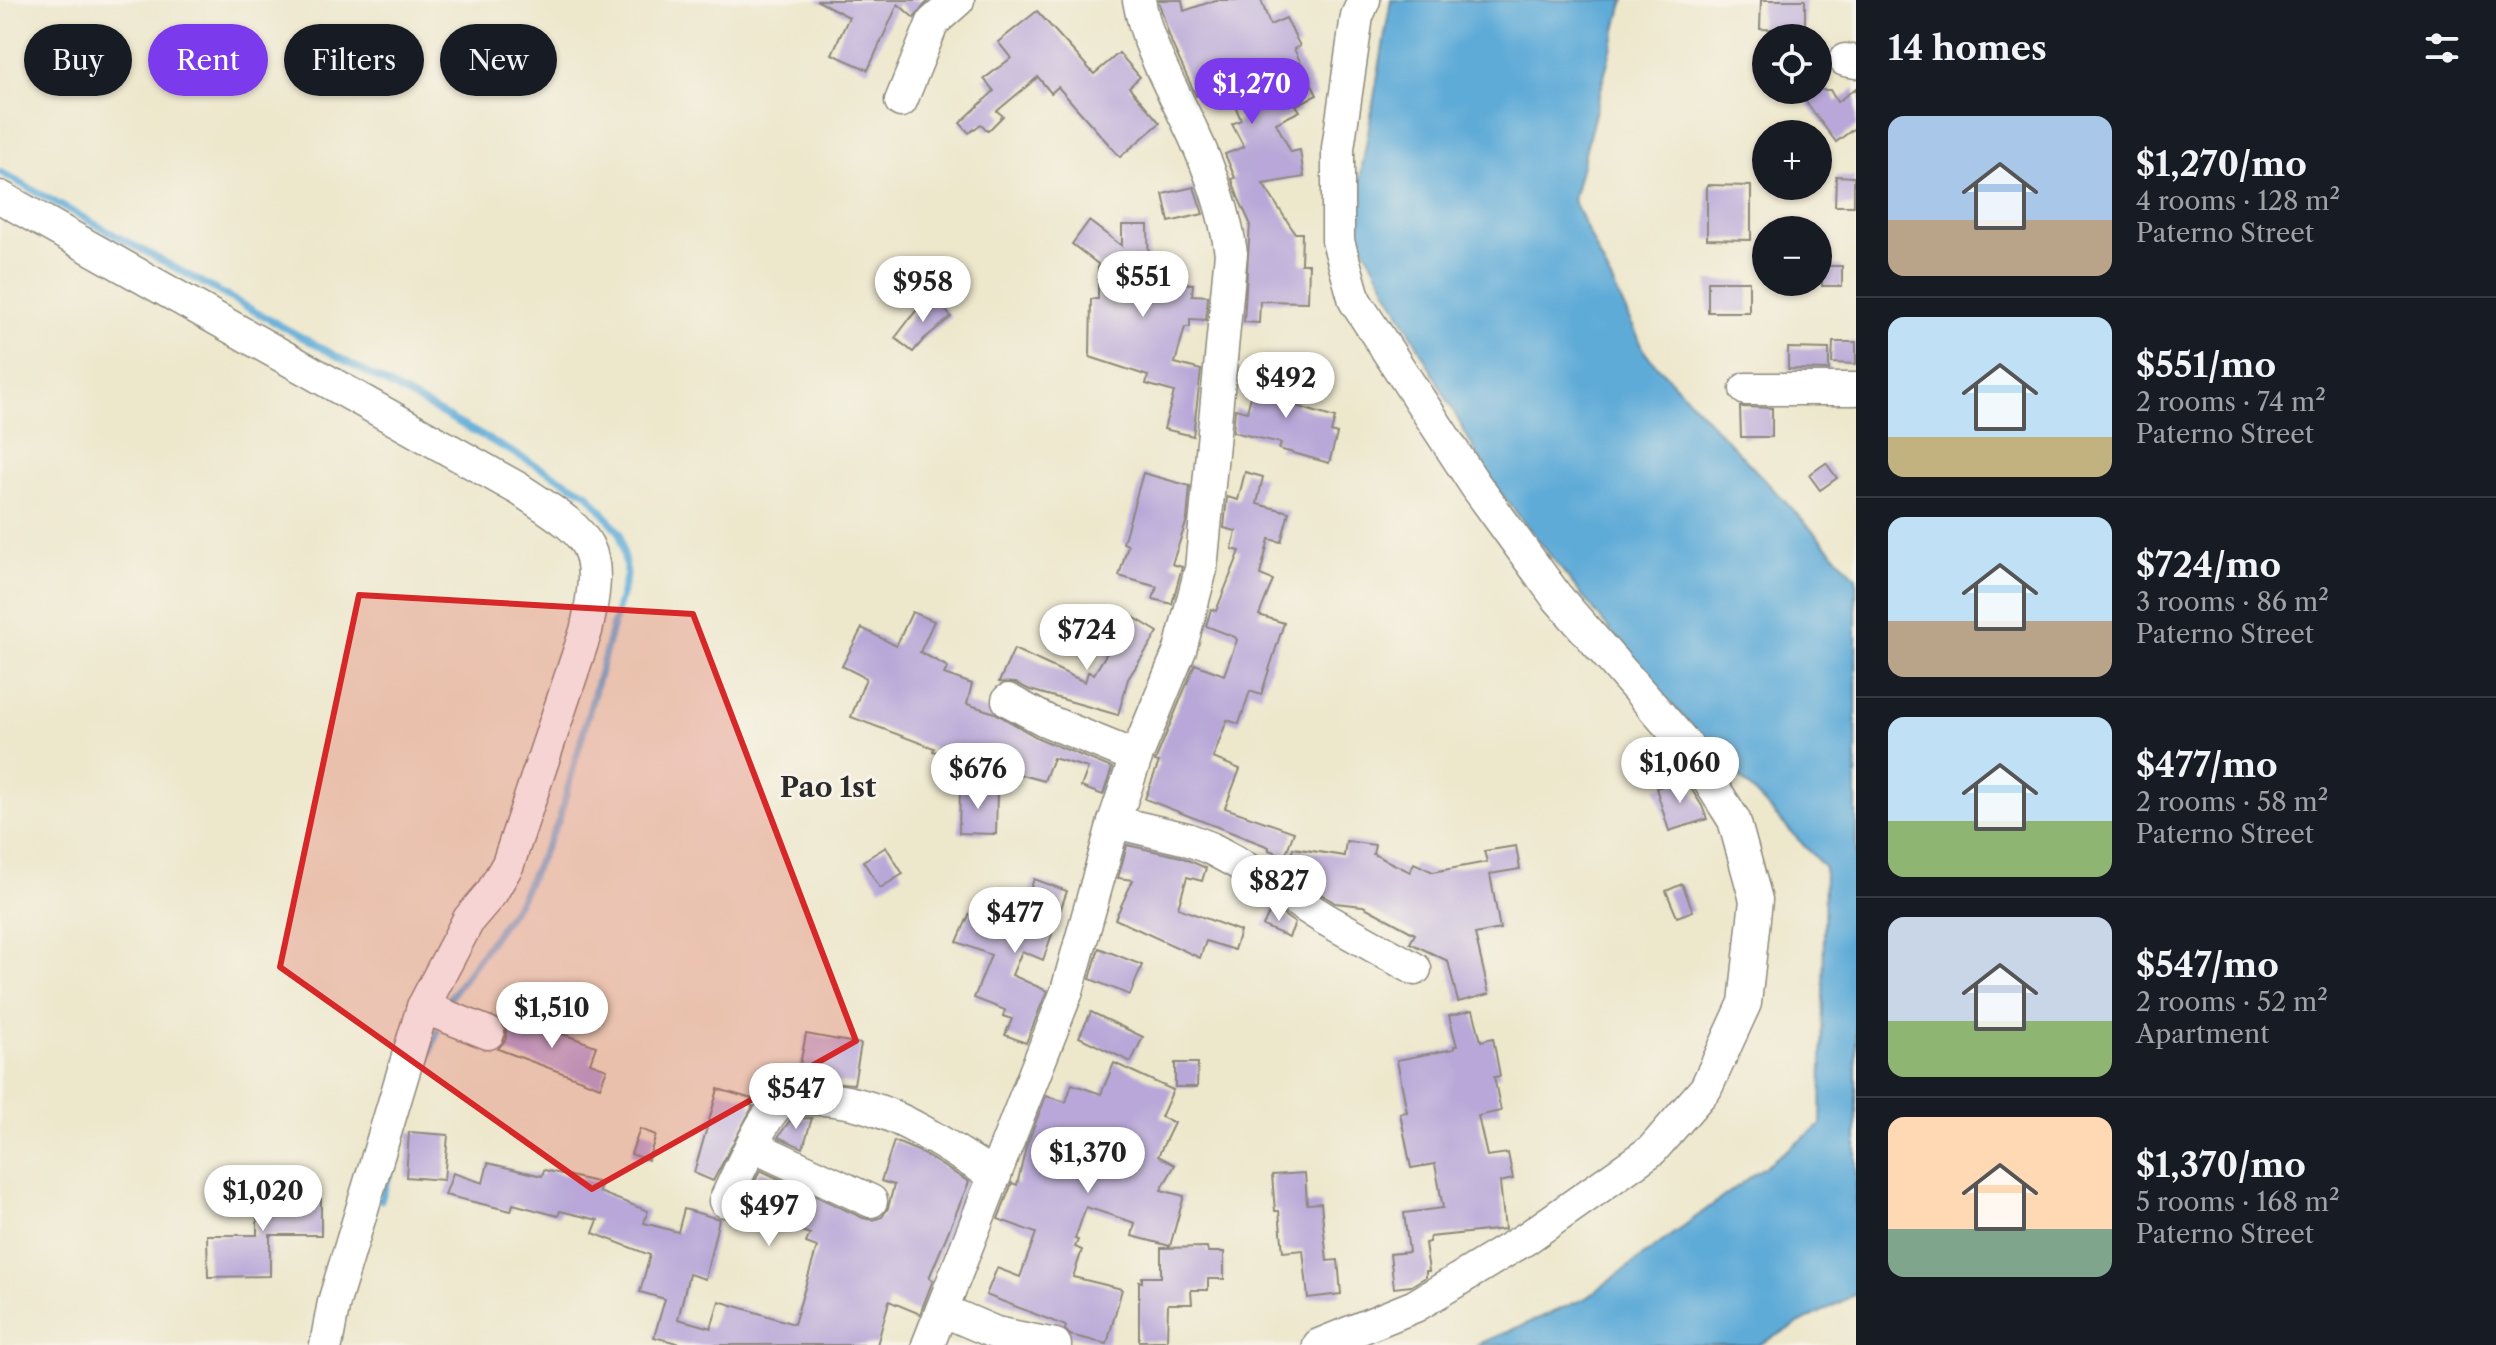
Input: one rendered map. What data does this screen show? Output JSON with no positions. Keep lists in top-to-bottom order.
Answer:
{
  "districts": ["Pao 1st"],
  "page": {
    "heading": "14 homes",
    "map_buttons": ["+", "−"],
    "chip": [
      "Buy",
      "Rent",
      "Filters",
      "New"
    ],
    "price": [
      "$1,270",
      "$551",
      "$958",
      "$492",
      "$724",
      "$1,060",
      "$676",
      "$827",
      "$477",
      "$1,510",
      "$547",
      "$1,370",
      "$1,020",
      "$497"
    ],
    "list": [
      {
        "name": "$1,270/mo",
        "note": "4 rooms · 128 m² · Paterno Street"
      },
      {
        "name": "$551/mo",
        "note": "2 rooms · 74 m² · Paterno Street"
      },
      {
        "name": "$724/mo",
        "note": "3 rooms · 86 m² · Paterno Street"
      },
      {
        "name": "$477/mo",
        "note": "2 rooms · 58 m² · Paterno Street"
      },
      {
        "name": "$547/mo",
        "note": "2 rooms · 52 m² · Apartment"
      },
      {
        "name": "$1,370/mo",
        "note": "5 rooms · 168 m² · Paterno Street"
      }
    ]
  }
}
